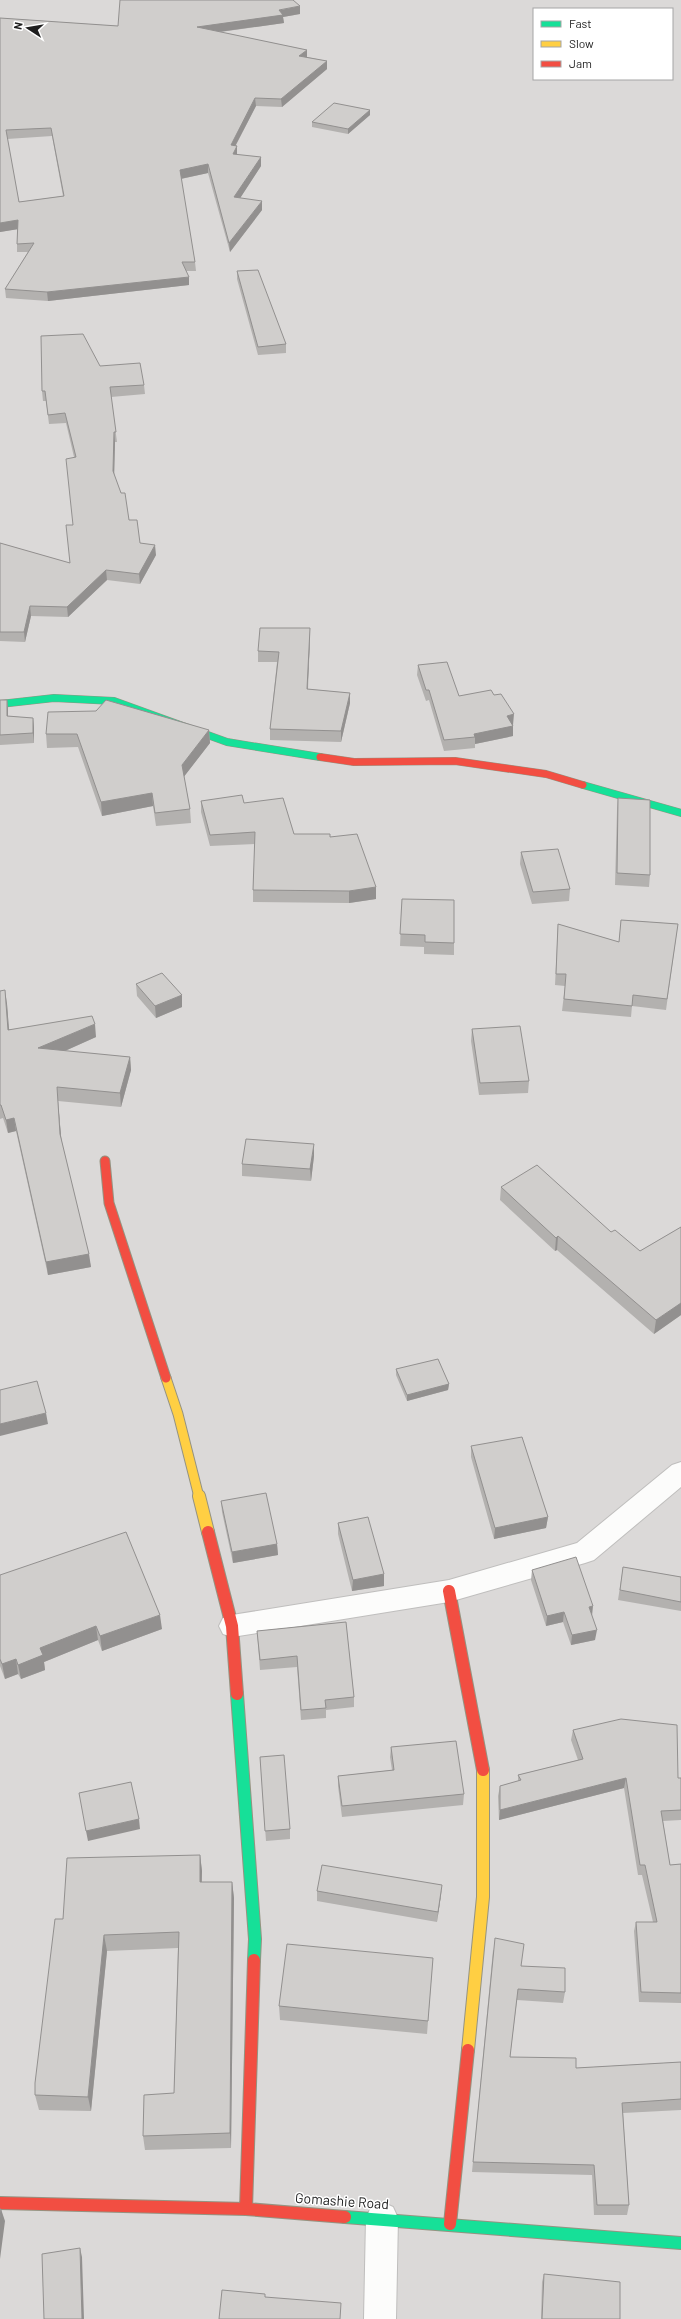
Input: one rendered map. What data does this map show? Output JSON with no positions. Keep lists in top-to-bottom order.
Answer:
{
  "streets": {
    "street": ["Gomashie Road"]
  },
  "legend": ["Fast", "Slow", "Jam"],
  "north": "left"
}
